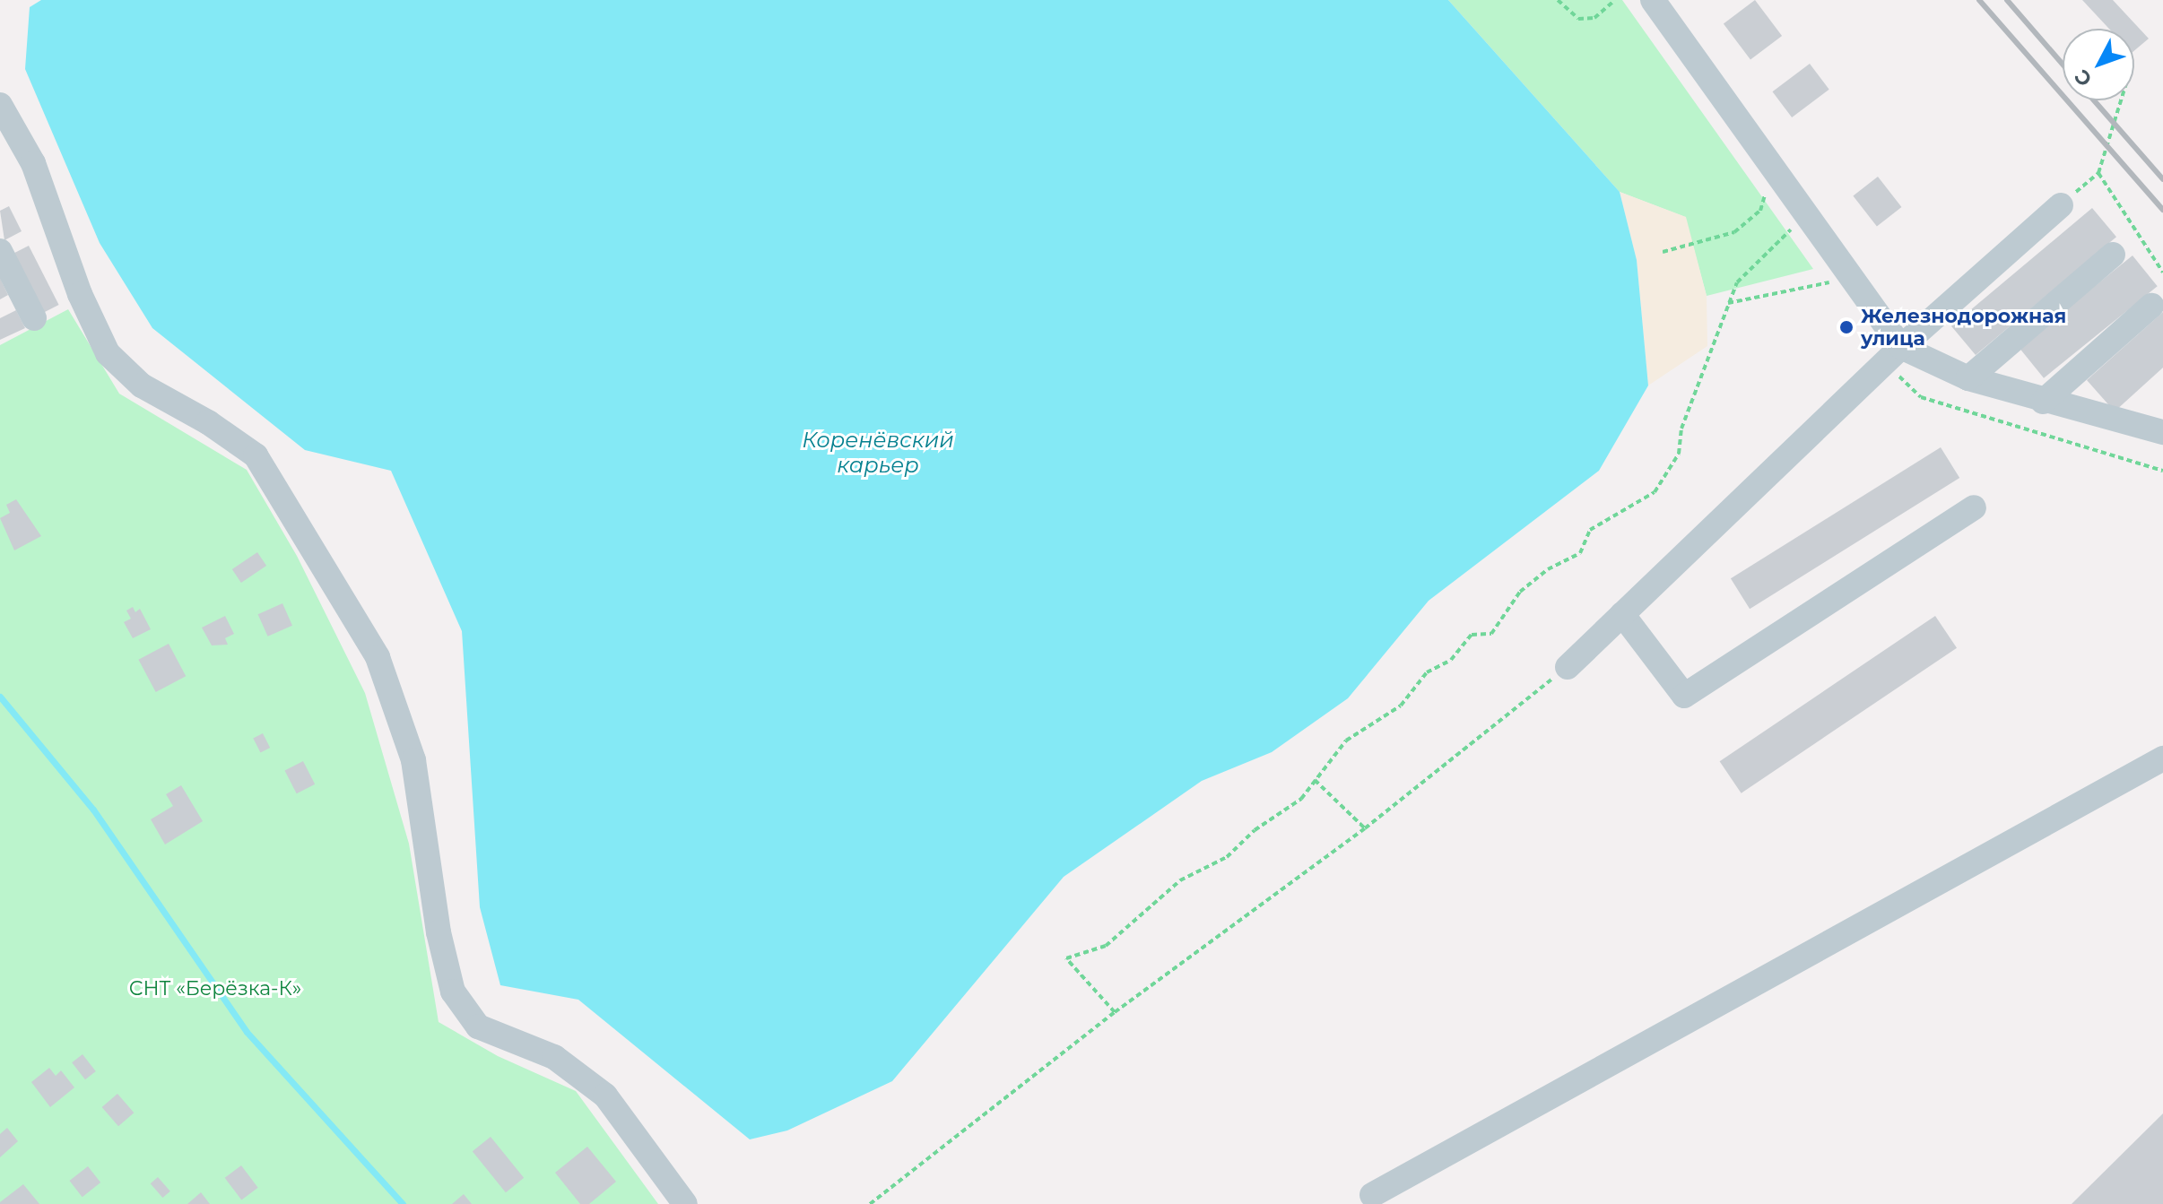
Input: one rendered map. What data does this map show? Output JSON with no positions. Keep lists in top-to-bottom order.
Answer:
{
  "water": ["Коренёвский карьер"],
  "parks": ["СНТ «Берёзка-К»"],
  "places": ["Железнодорожная улица"],
  "north": "bottom left"
}
